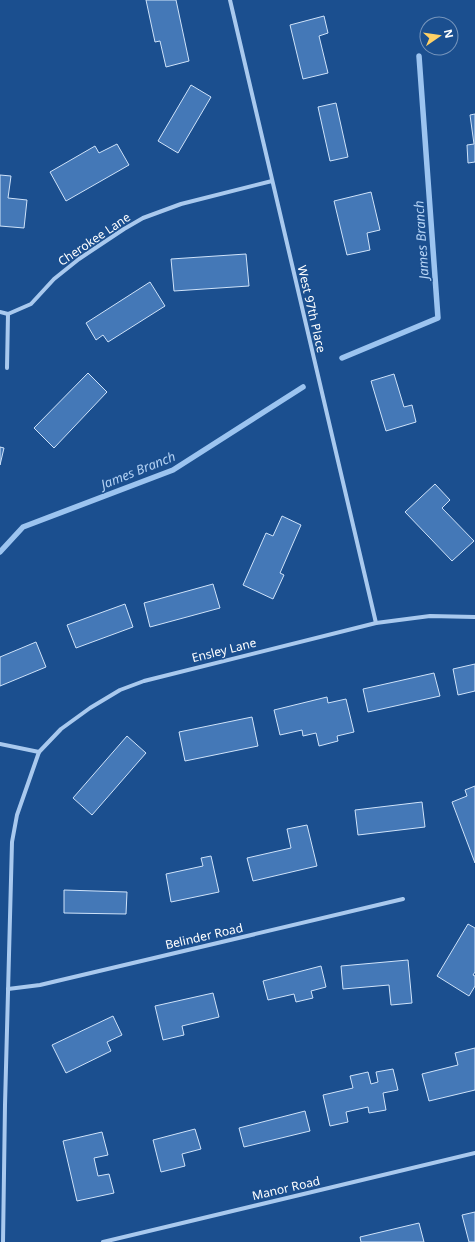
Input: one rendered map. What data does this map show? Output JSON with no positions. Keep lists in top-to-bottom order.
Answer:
{
  "streets": {
    "street": [
      "Cherokee Lane",
      "West 97th Place",
      "Ensley Lane",
      "Belinder Road",
      "Manor Road"
    ]
  },
  "crossings": [
    ["Cherokee Lane", "West 97th Place"],
    ["West 97th Place", "Ensley Lane"]
  ],
  "water": ["James Branch"],
  "north": "right"
}
